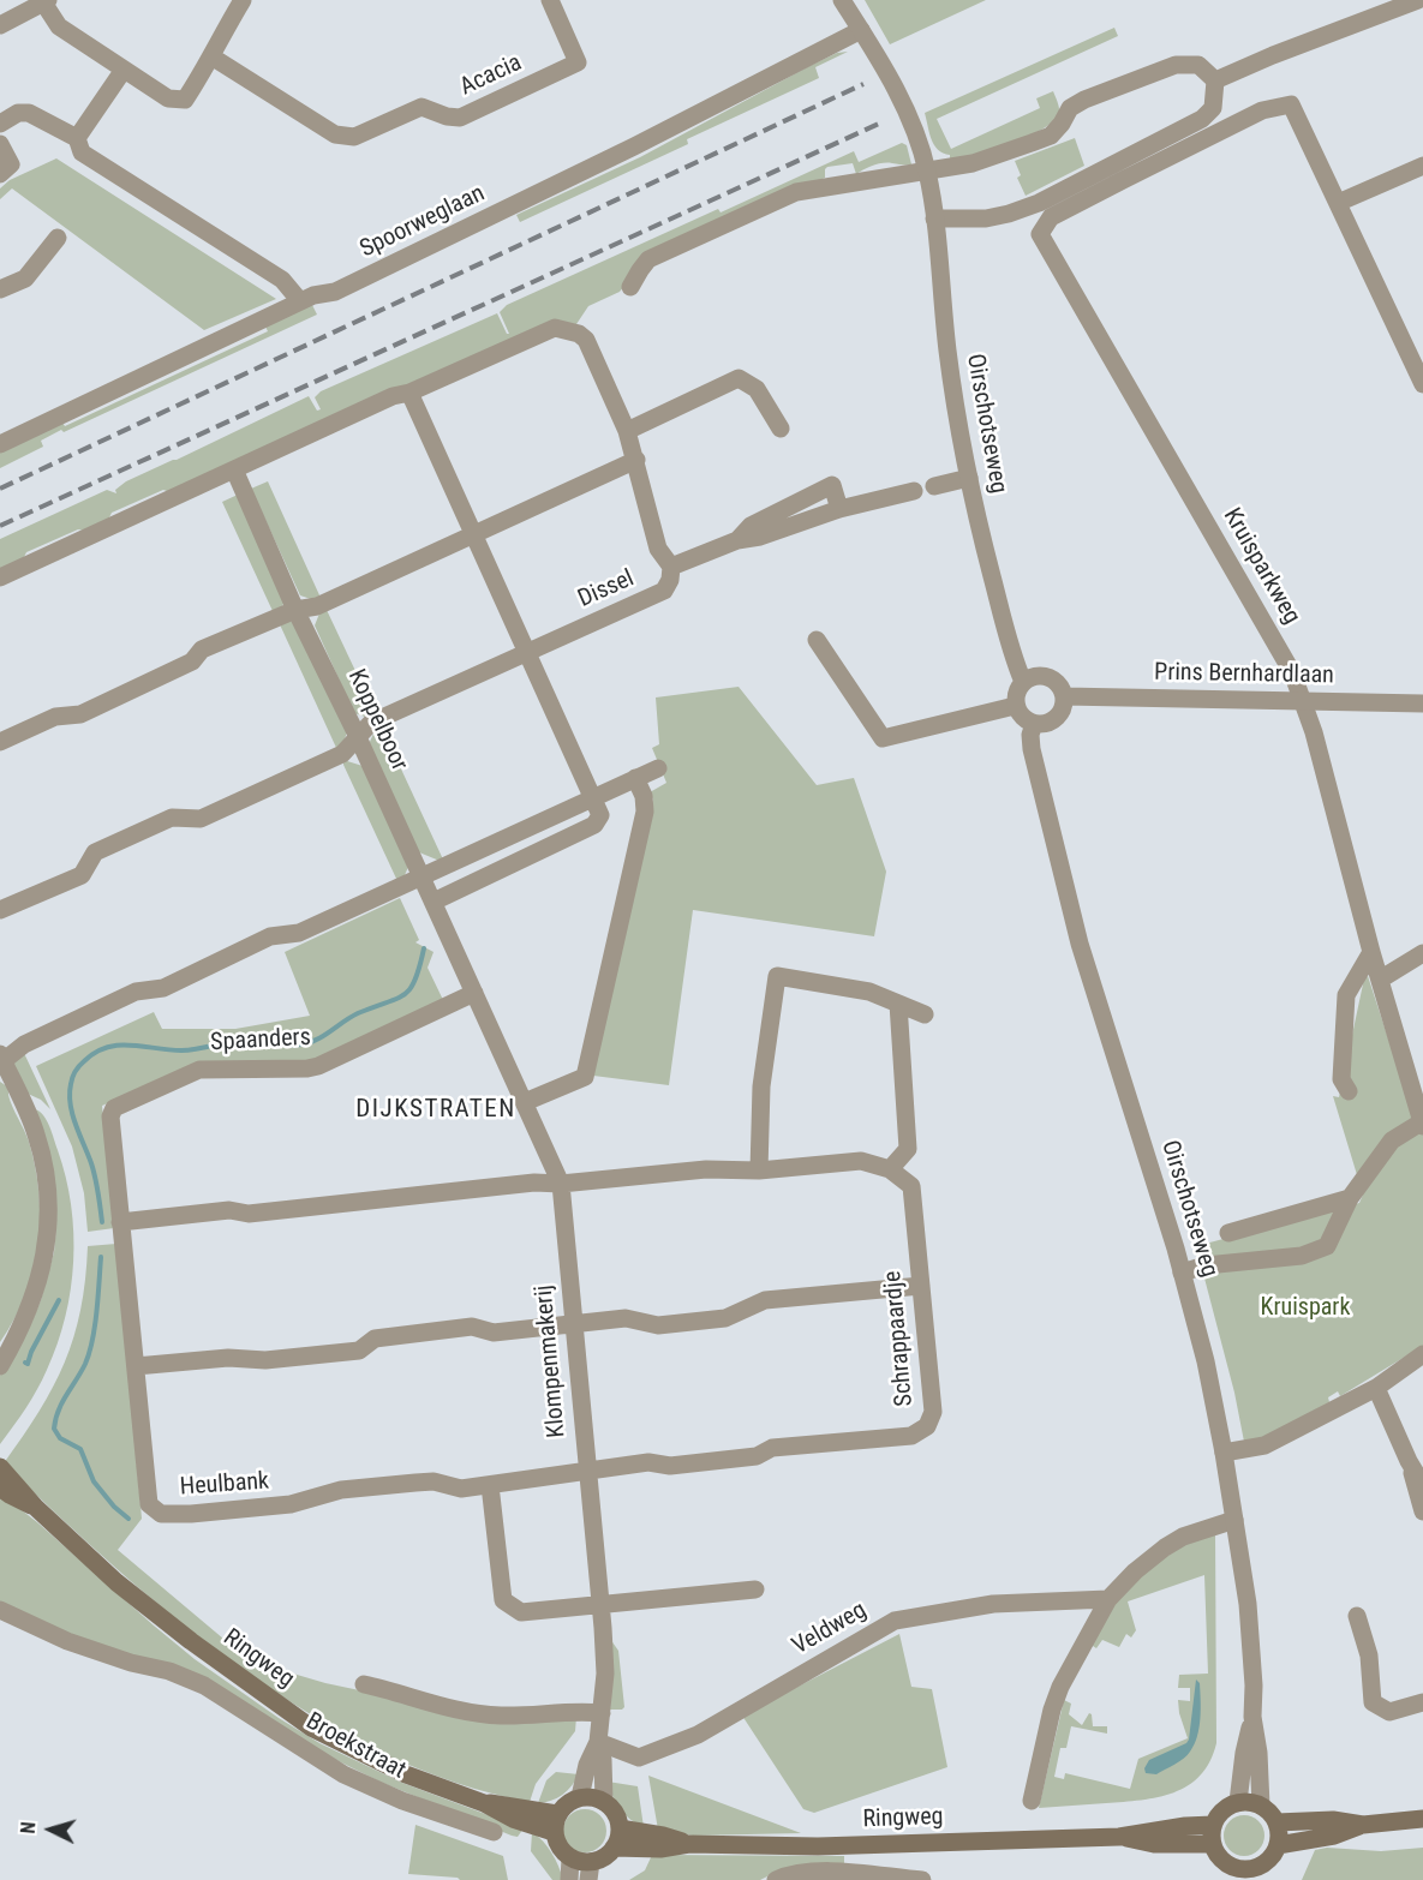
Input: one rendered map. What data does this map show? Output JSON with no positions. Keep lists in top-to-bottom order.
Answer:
{
  "streets": {
    "main road": ["Ringweg"],
    "street": [
      "Acacia",
      "Spoorweglaan",
      "Oirschotseweg",
      "Kruisparkweg",
      "Dissel",
      "Prins Bernhardlaan",
      "Koppelboor",
      "Spaanders",
      "Schrappaardje",
      "Klompenmakerij",
      "Heulbank",
      "Veldweg",
      "Broekstraat"
    ]
  },
  "crossings": [
    ["Spoorweglaan", "Oirschotseweg"],
    ["Oirschotseweg", "Prins Bernhardlaan"],
    ["Oirschotseweg", "Ringweg"],
    ["Kruisparkweg", "Prins Bernhardlaan"],
    ["Dissel", "Koppelboor"],
    ["Koppelboor", "Spaanders"],
    ["Koppelboor", "Klompenmakerij"],
    ["Spaanders", "Klompenmakerij"],
    ["Spaanders", "Heulbank"],
    ["Schrappaardje", "Klompenmakerij"],
    ["Schrappaardje", "Heulbank"],
    ["Klompenmakerij", "Heulbank"],
    ["Klompenmakerij", "Veldweg"],
    ["Klompenmakerij", "Ringweg"]
  ],
  "districts": ["DIJKSTRATEN"],
  "parks": ["Kruispark"],
  "north": "left"
}
